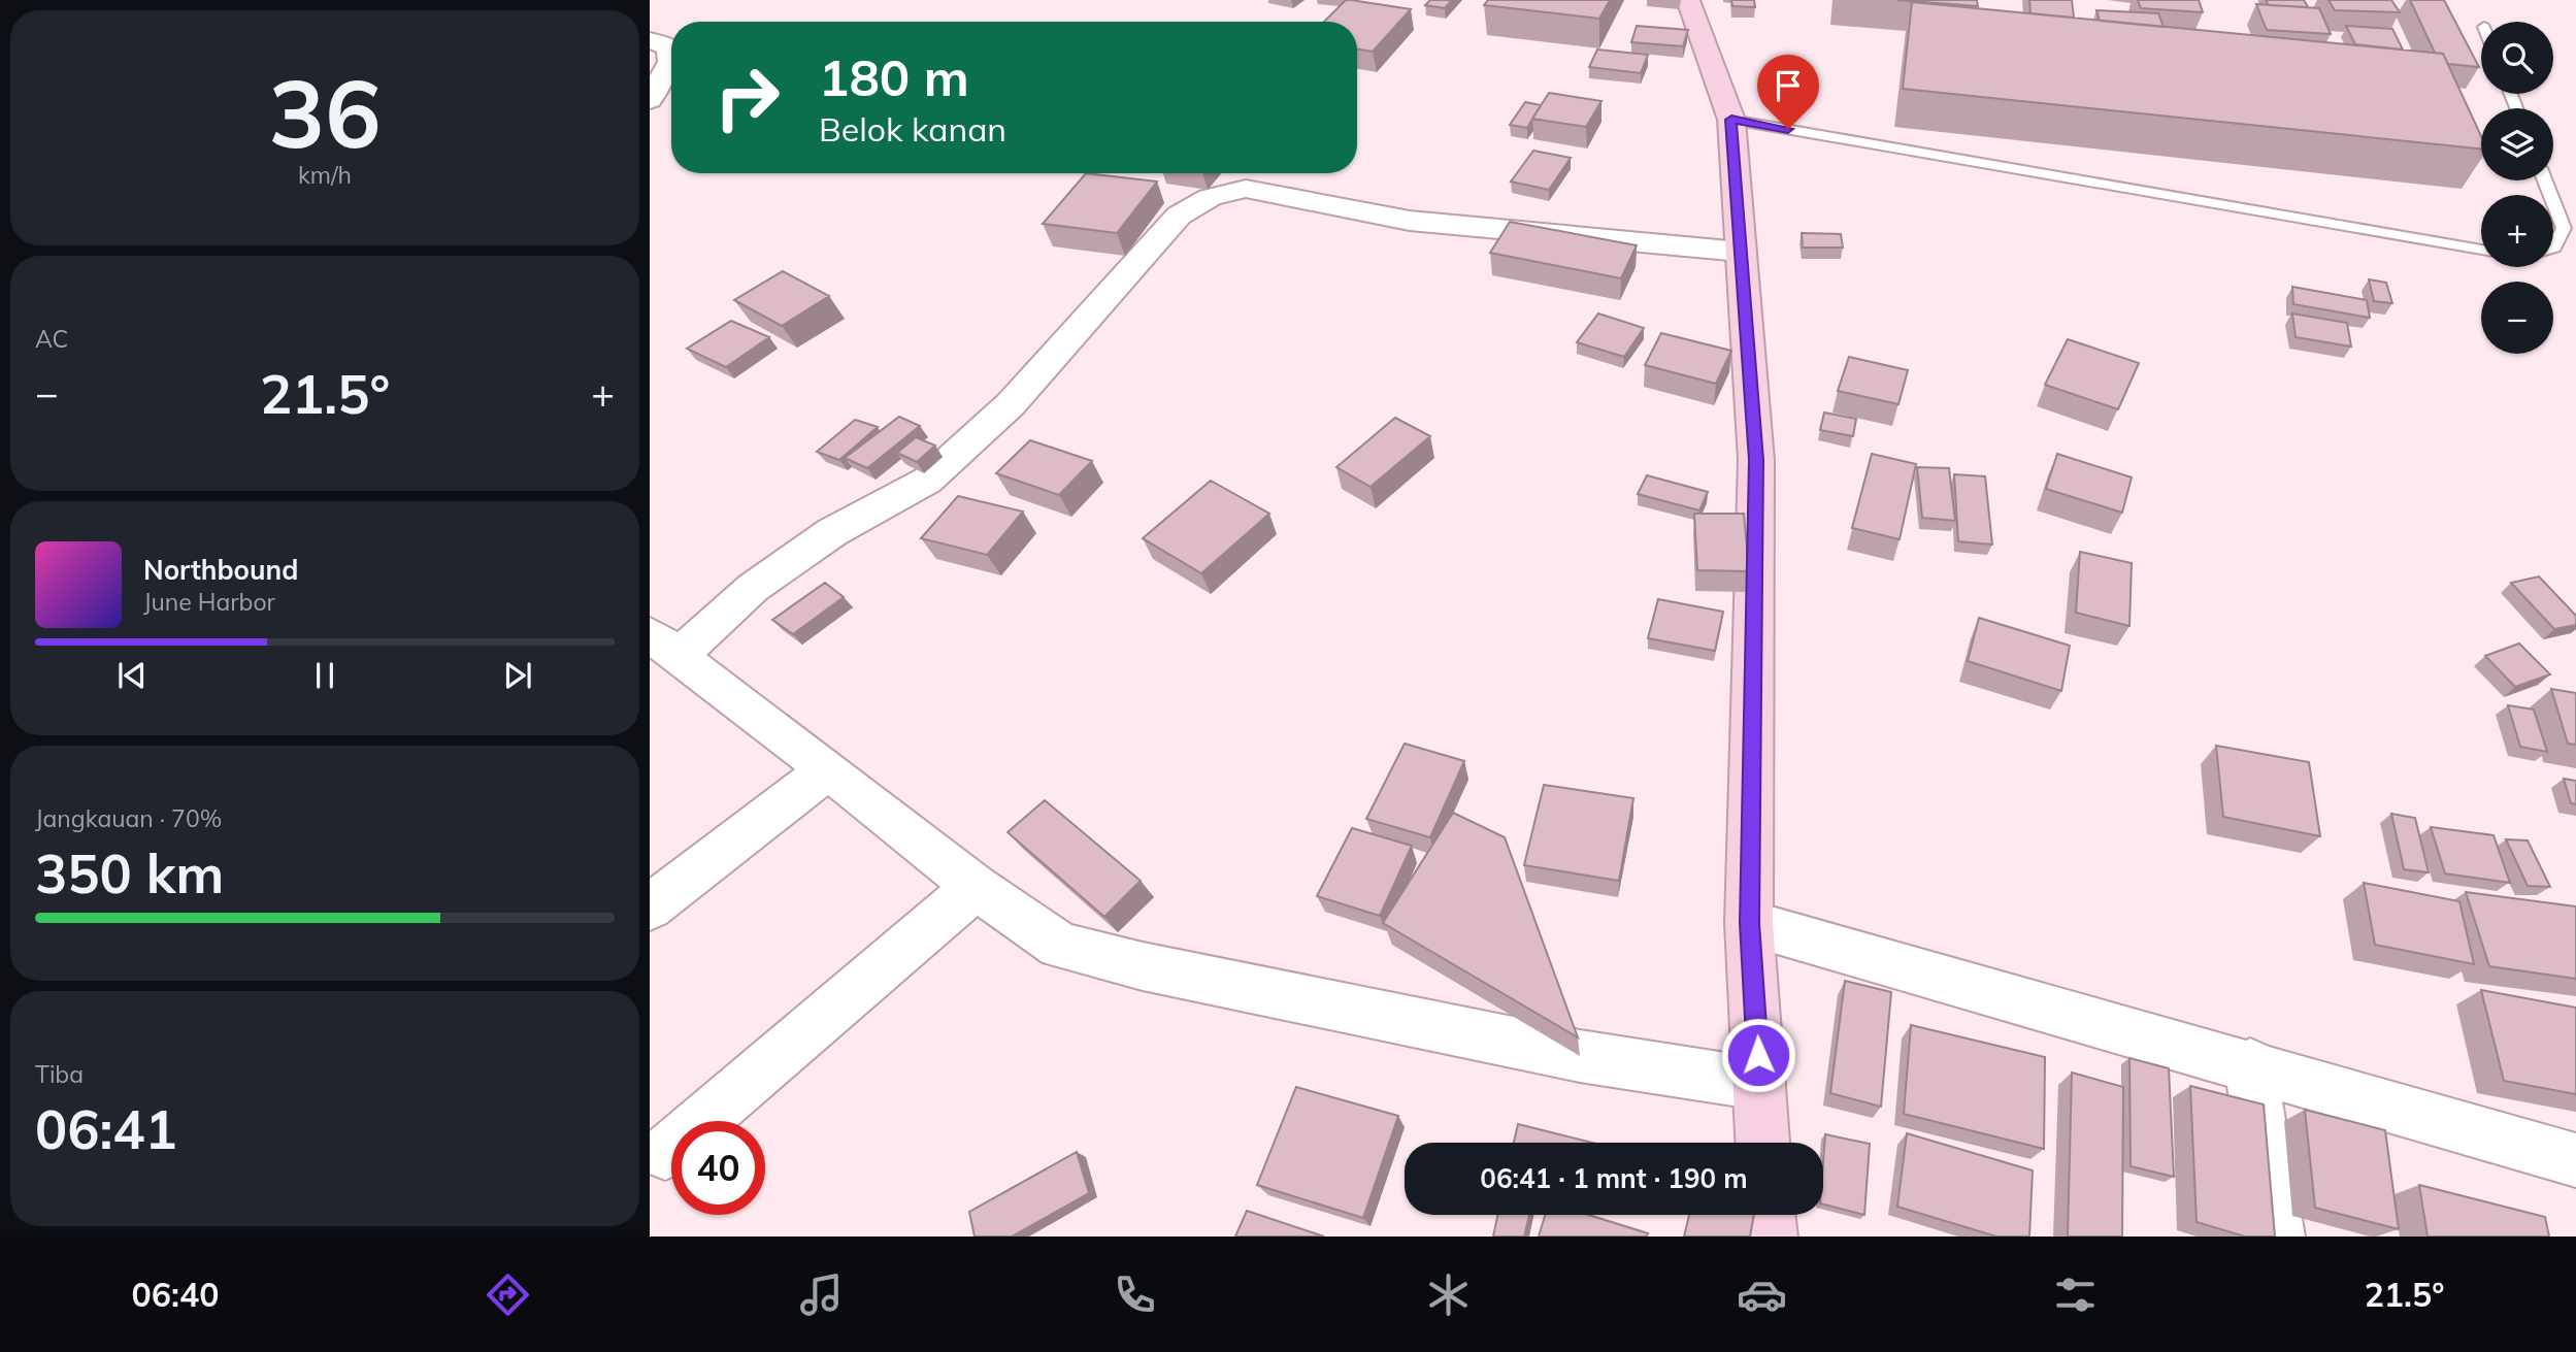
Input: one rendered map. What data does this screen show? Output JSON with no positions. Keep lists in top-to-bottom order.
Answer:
{
  "page": {
    "tile": [
      ["36", "km/h"],
      "AC",
      ["Jangkauan · 70%", "350 km"],
      ["Tiba", "06:41"]
    ],
    "map_buttons": ["+", "−"],
    "turn": ["180 m", "Belok kanan"],
    "heat": ["−", "21.5°", "+"],
    "song": ["Northbound", "June Harbor"],
    "limit": "40",
    "trip": "06:41 · 1 mnt · 190 m",
    "tabs": ["06:40", "21.5°"]
  }
}
